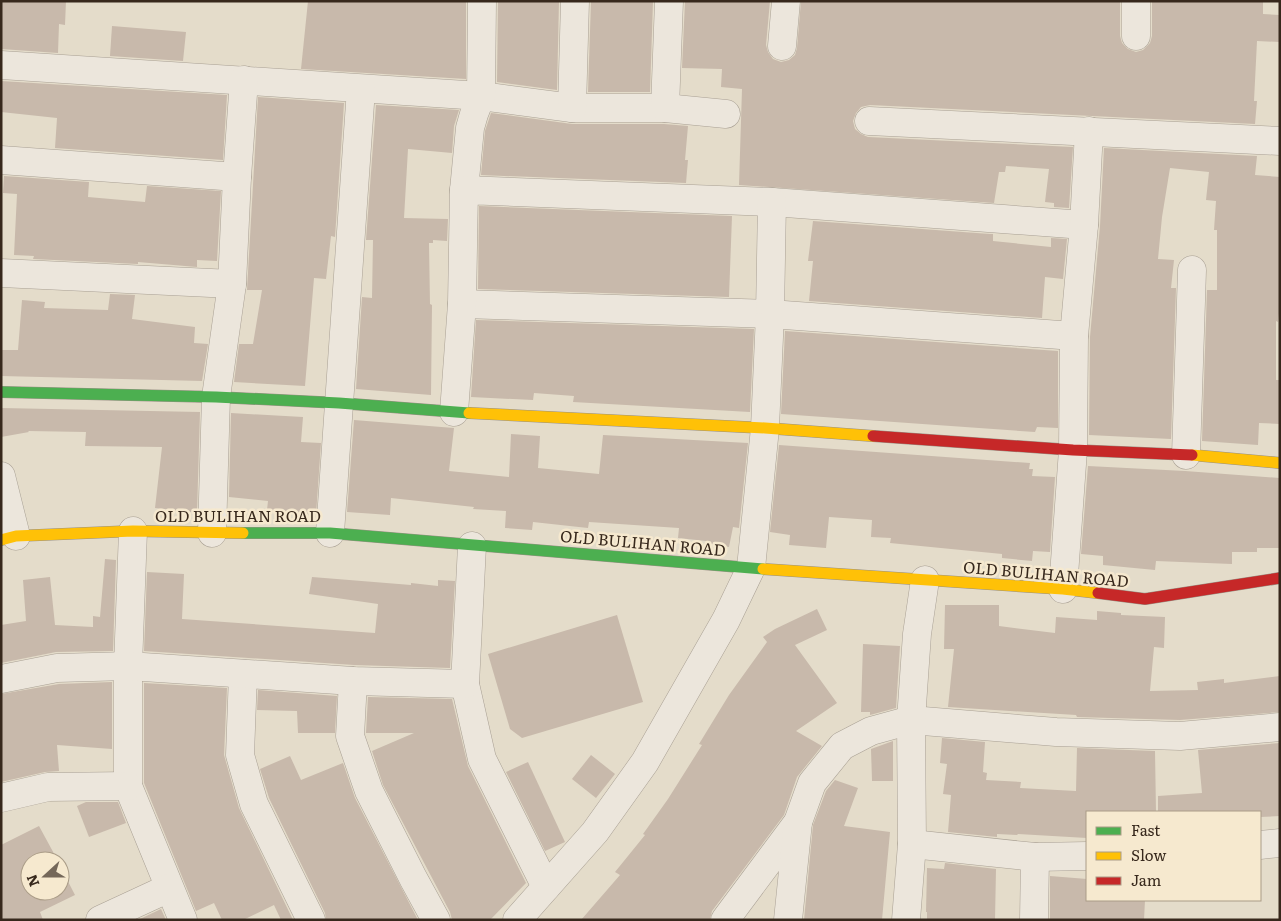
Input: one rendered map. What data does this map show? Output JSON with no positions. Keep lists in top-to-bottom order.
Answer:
{
  "streets": {
    "street": ["OLD BULIHAN ROAD"]
  },
  "legend": ["Fast", "Slow", "Jam"],
  "north": "left"
}
